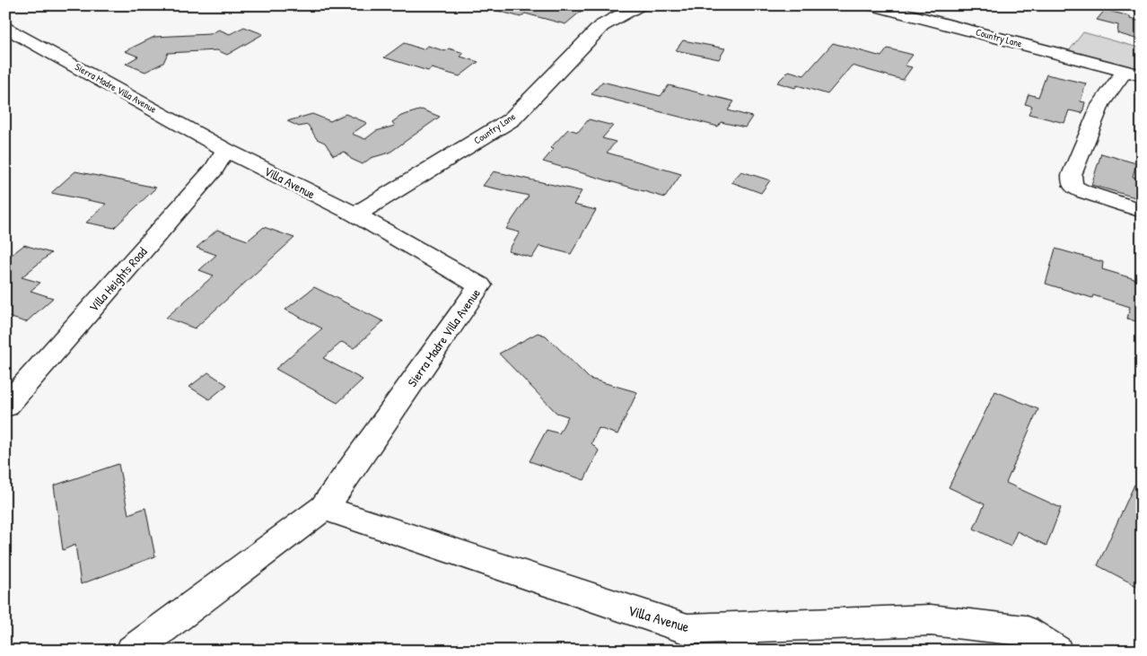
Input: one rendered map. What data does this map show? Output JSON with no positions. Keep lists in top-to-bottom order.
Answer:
{
  "streets": {
    "street": [
      "Country Lane",
      "Sierra Madre Villa Avenue",
      "Villa Avenue",
      "Villa Heights Road"
    ]
  },
  "crossings": [
    ["Country Lane", "Sierra Madre Villa Avenue"],
    ["Country Lane", "Villa Avenue"],
    ["Sierra Madre Villa Avenue", "Villa Avenue"],
    ["Sierra Madre Villa Avenue", "Villa Heights Road"],
    ["Villa Avenue", "Villa Heights Road"]
  ]
}
